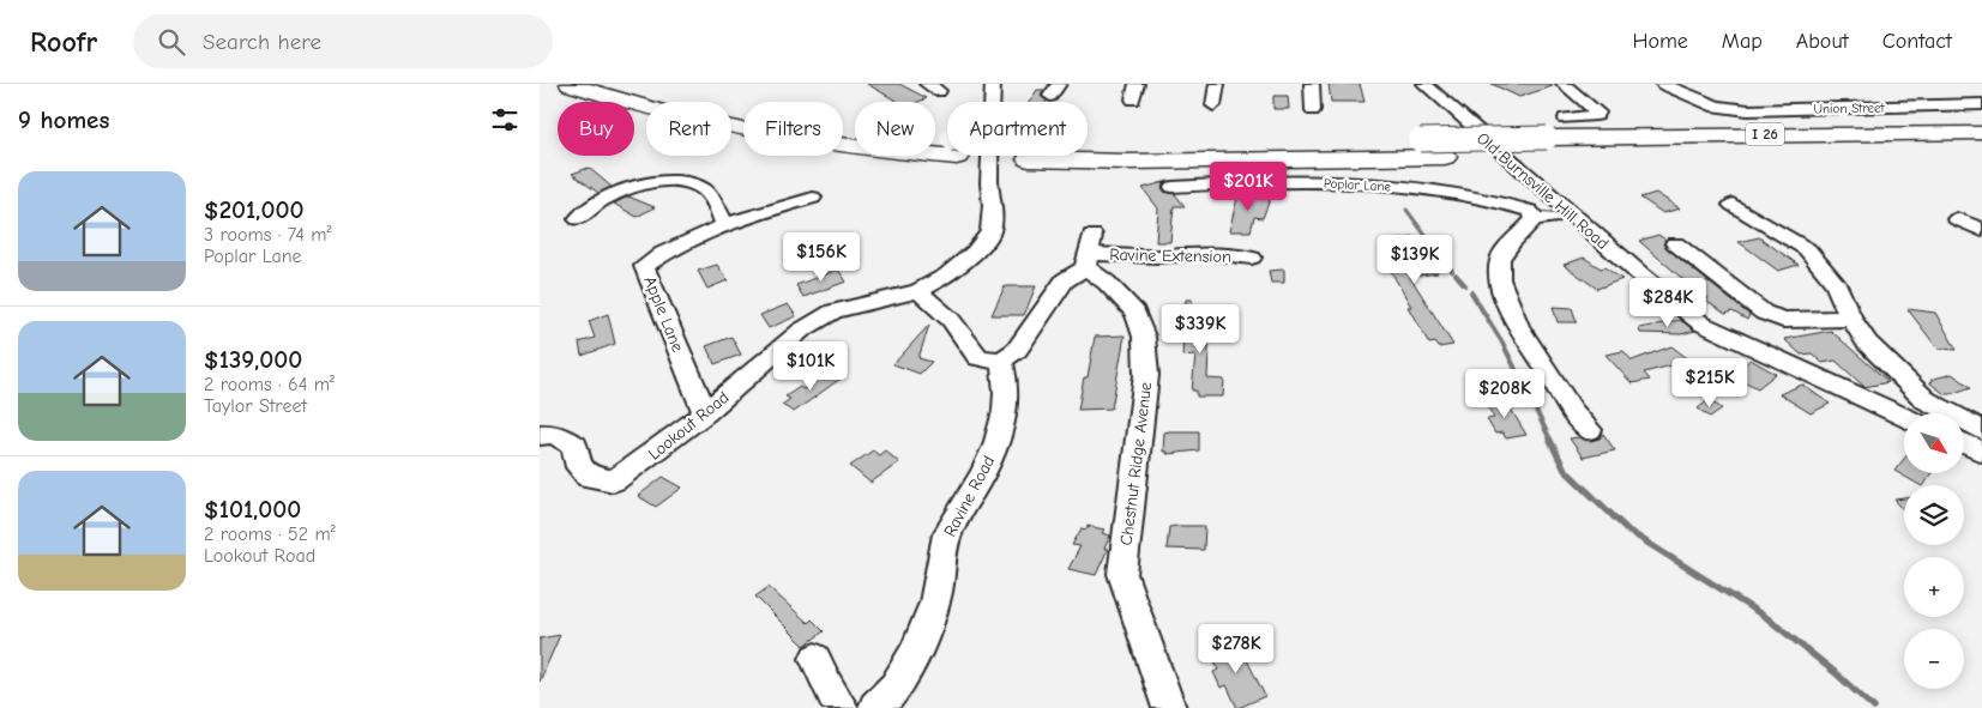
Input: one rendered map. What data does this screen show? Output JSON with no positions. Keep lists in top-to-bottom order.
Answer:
{
  "streets": {
    "highway": ["I 26"],
    "street": [
      "Union Street",
      "Poplar Lane",
      "Old Burnsville Hill Road",
      "Ravine Extension",
      "Apple Lane",
      "Lookout Road",
      "Chestnut Ridge Avenue",
      "Ravine Road"
    ]
  },
  "crossings": [
    ["Ravine Extension", "Chestnut Ridge Avenue"],
    ["Apple Lane", "Lookout Road"]
  ],
  "north": "bottom right",
  "page": {
    "header": "Roofr",
    "search": "Search here",
    "nav": [
      "Home",
      "Map",
      "About",
      "Contact"
    ],
    "heading": "9 homes",
    "chip": [
      "Buy",
      "Rent",
      "Filters",
      "New",
      "Apartment"
    ],
    "list": [
      {
        "name": "$201,000",
        "note": "3 rooms · 74 m² · Poplar Lane"
      },
      {
        "name": "$139,000",
        "note": "2 rooms · 64 m² · Taylor Street"
      },
      {
        "name": "$101,000",
        "note": "2 rooms · 52 m² · Lookout Road"
      }
    ],
    "price": [
      "$201K",
      "$156K",
      "$139K",
      "$284K",
      "$339K",
      "$101K",
      "$215K",
      "$208K",
      "$278K"
    ],
    "map_buttons": ["+", "−"]
  }
}
